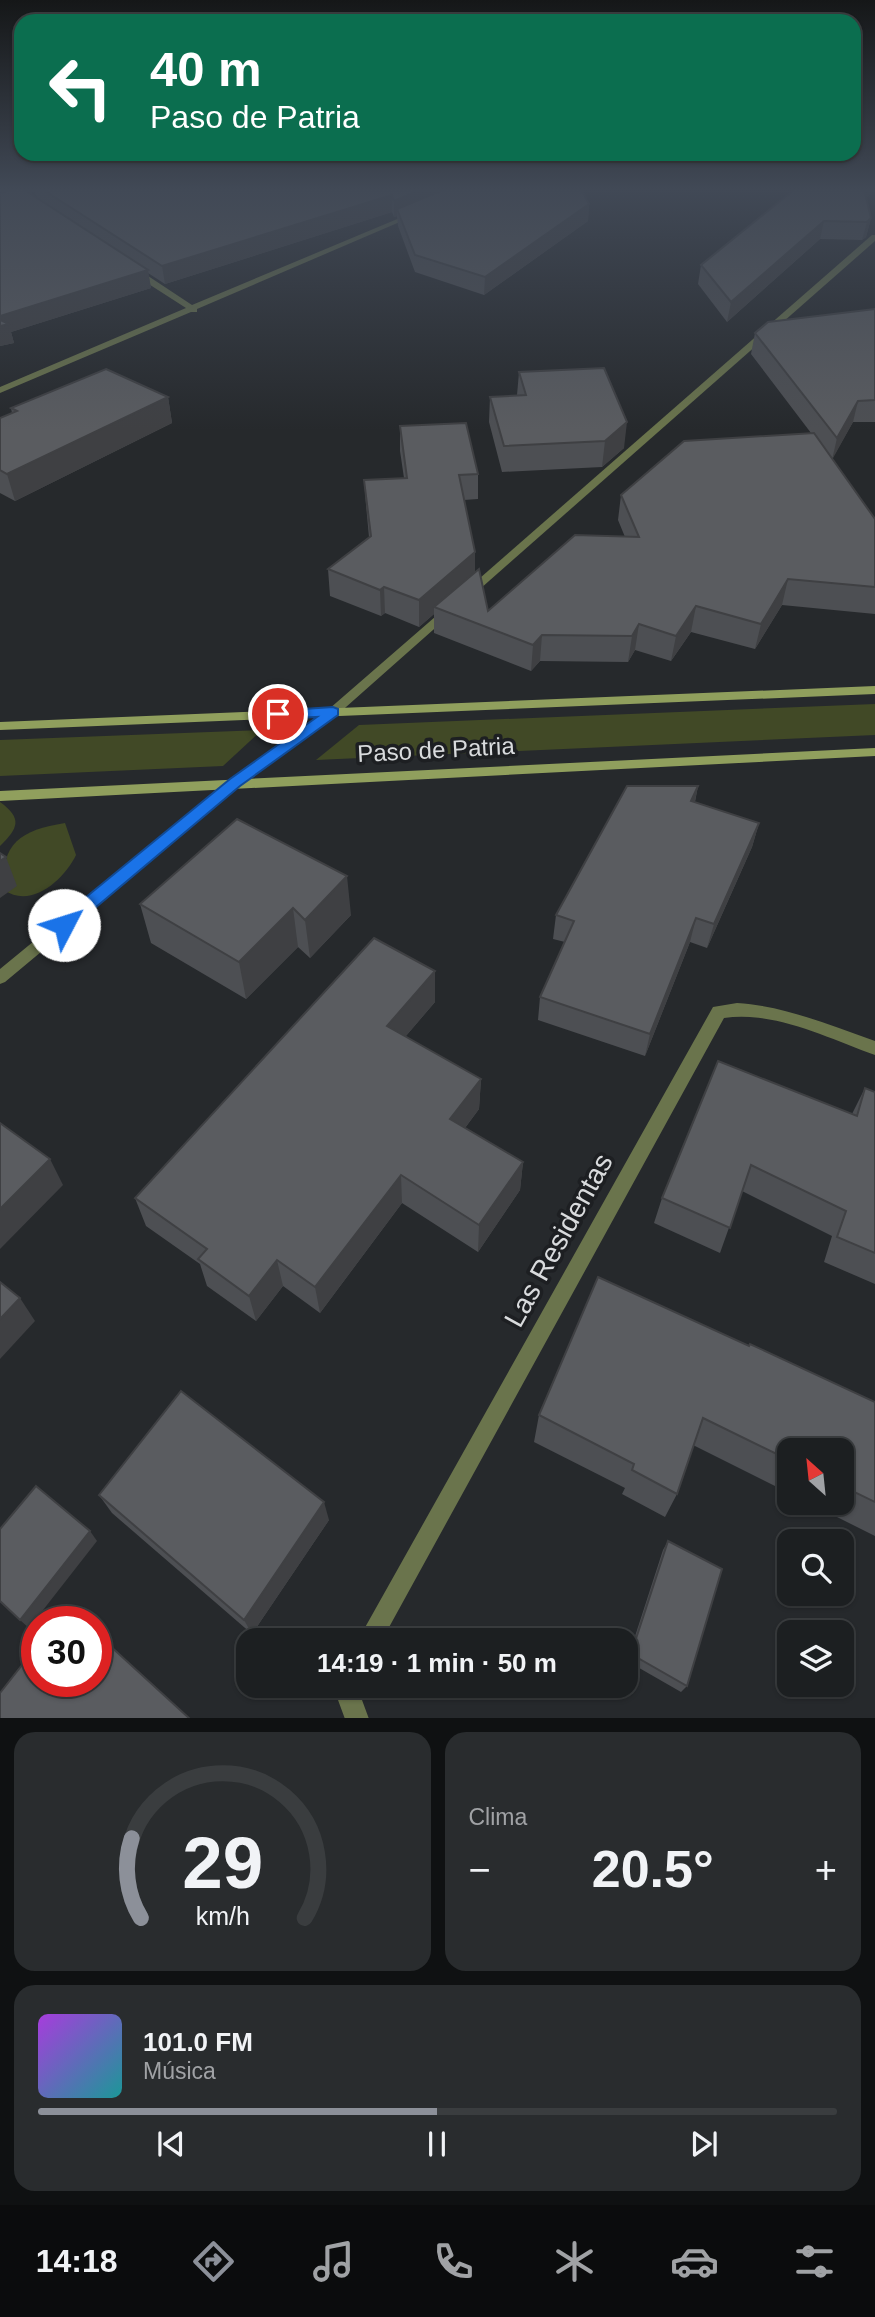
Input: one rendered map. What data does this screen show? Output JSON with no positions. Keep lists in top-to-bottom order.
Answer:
{
  "streets": {
    "street": ["Paso de Patria", "Las Residentas"]
  },
  "north": "top left",
  "page": {
    "turn": ["40 m", "Paso de Patria"],
    "limit": "30",
    "trip": "14:19 · 1 min · 50 m",
    "tile": "Clima",
    "heat": ["−", "20.5°", "+"],
    "song": ["101.0 FM", "Música"],
    "tabs": "14:18",
    "gauge": ["29", "km/h"]
  }
}
